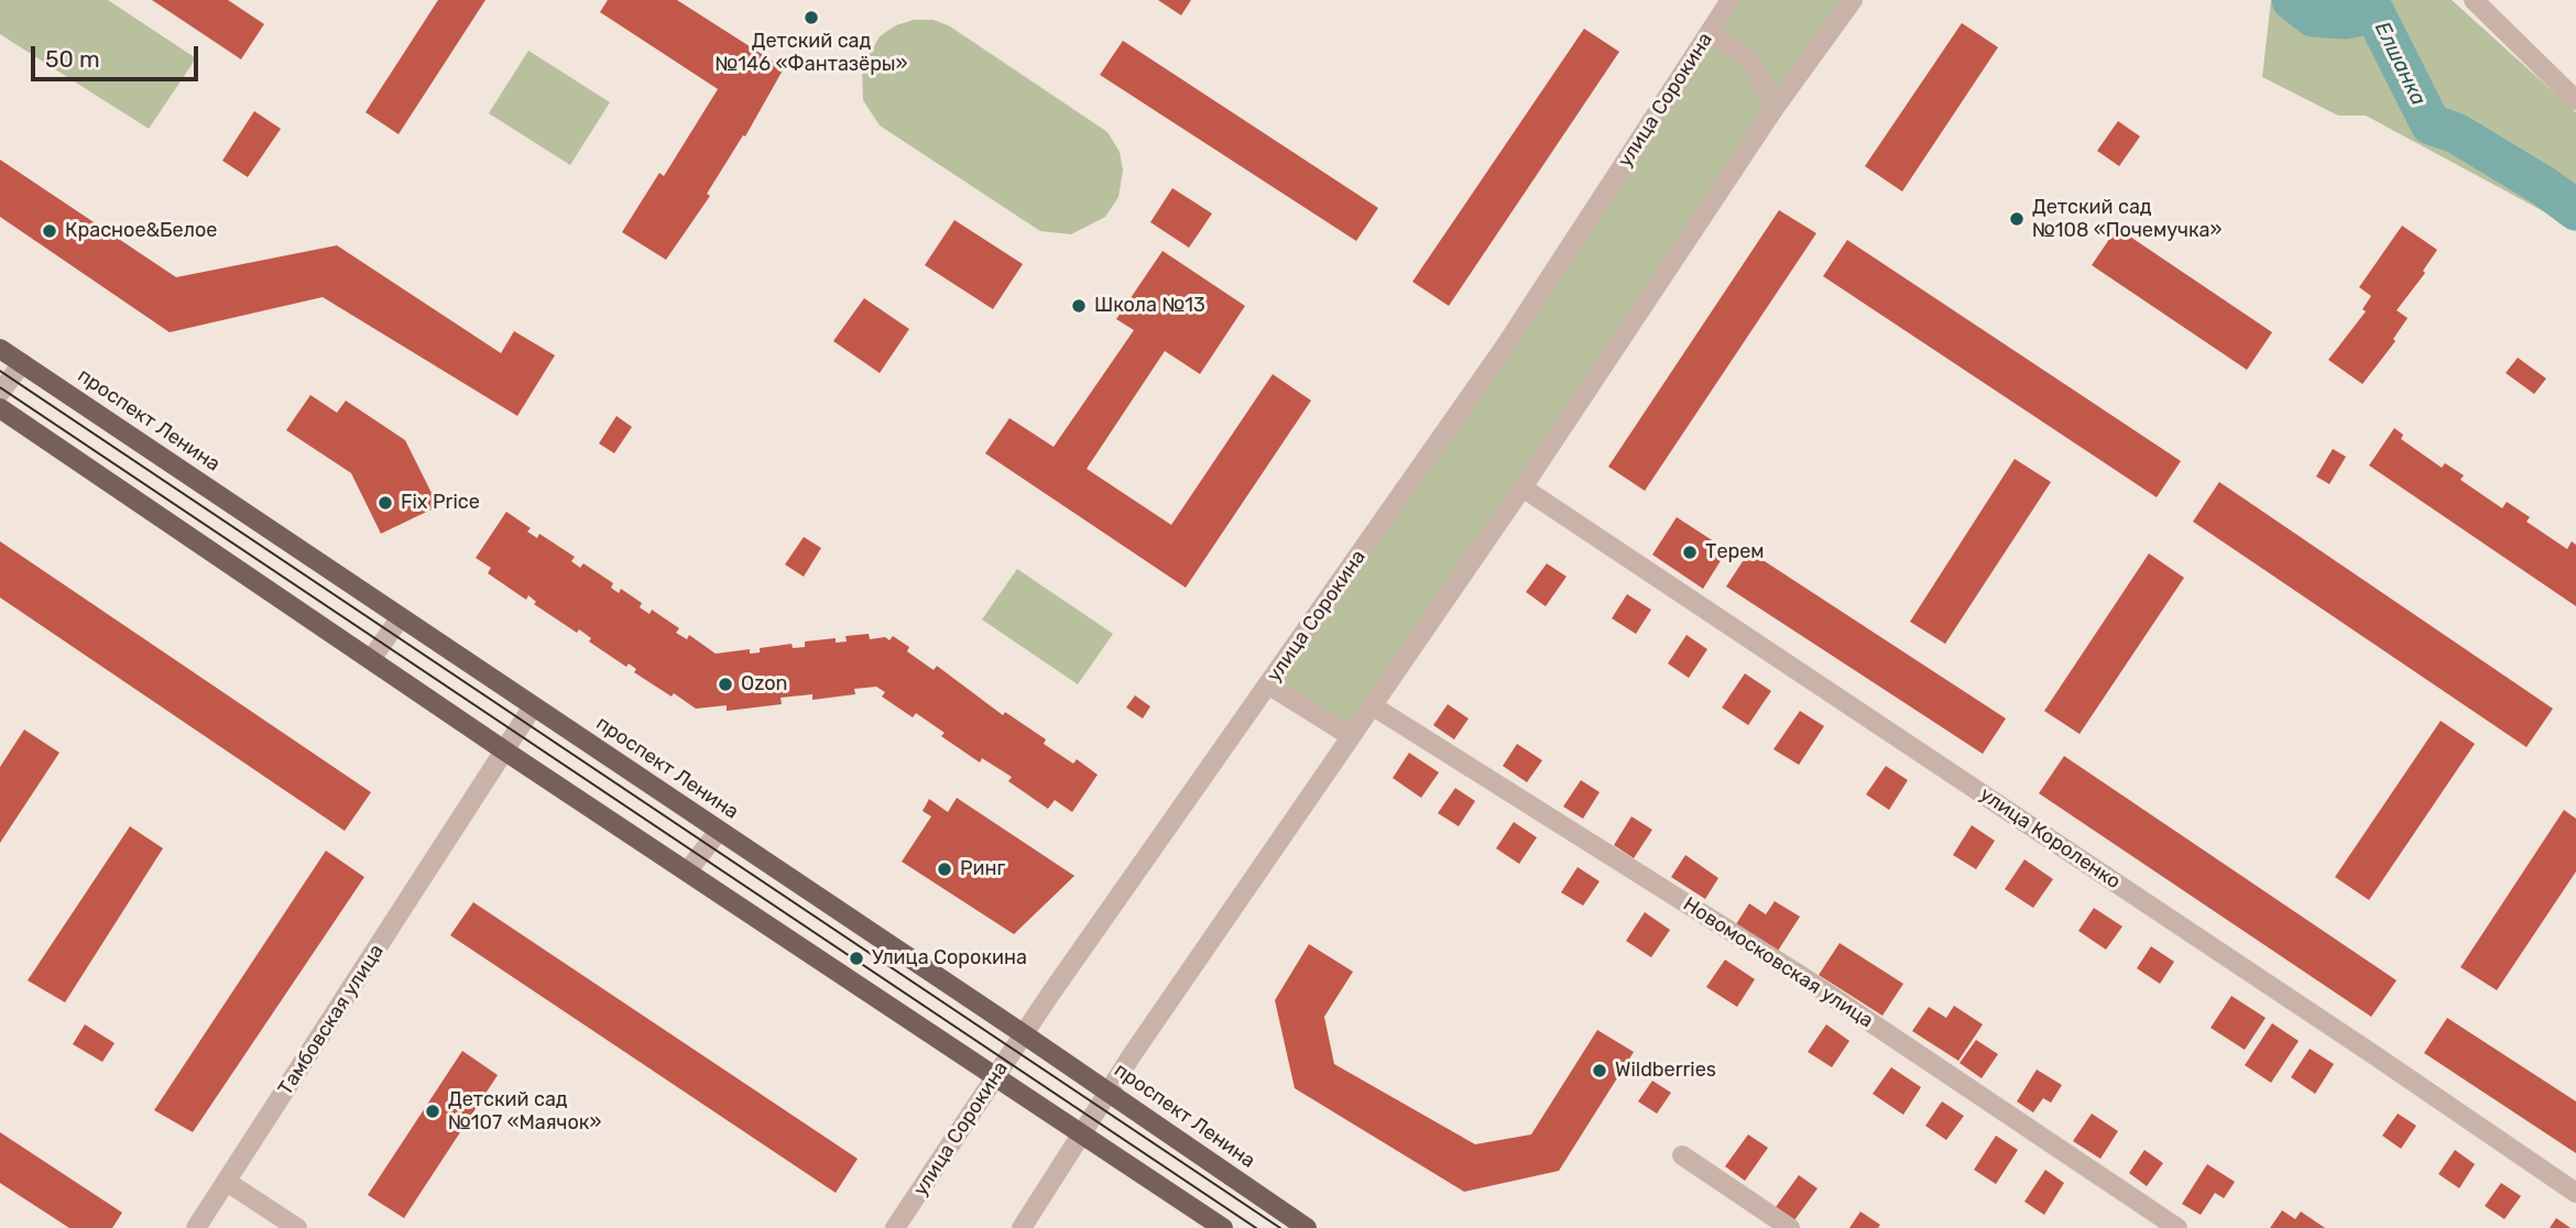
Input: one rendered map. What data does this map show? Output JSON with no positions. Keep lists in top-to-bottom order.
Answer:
{
  "streets": {
    "main road": ["проспект Ленина"],
    "street": [
      "улица Сорокина",
      "улица Короленко",
      "Новомосковская улица",
      "Тамбовская улица"
    ]
  },
  "crossings": [
    ["улица Сорокина", "проспект Ленина"],
    ["проспект Ленина", "Тамбовская улица"]
  ],
  "water": ["Елшанка"],
  "places": [
    "Детский сад №146 «Фантазёры»",
    "Детский сад №108 «Почемучка»",
    "Красное&Белое",
    "Школа №13",
    "Fix Price",
    "Терем",
    "Ozon",
    "Ринг",
    "Улица Сорокина",
    "Wildberries",
    "Детский сад №107 «Маячок»"
  ],
  "scale_bar": "50 m"
}
